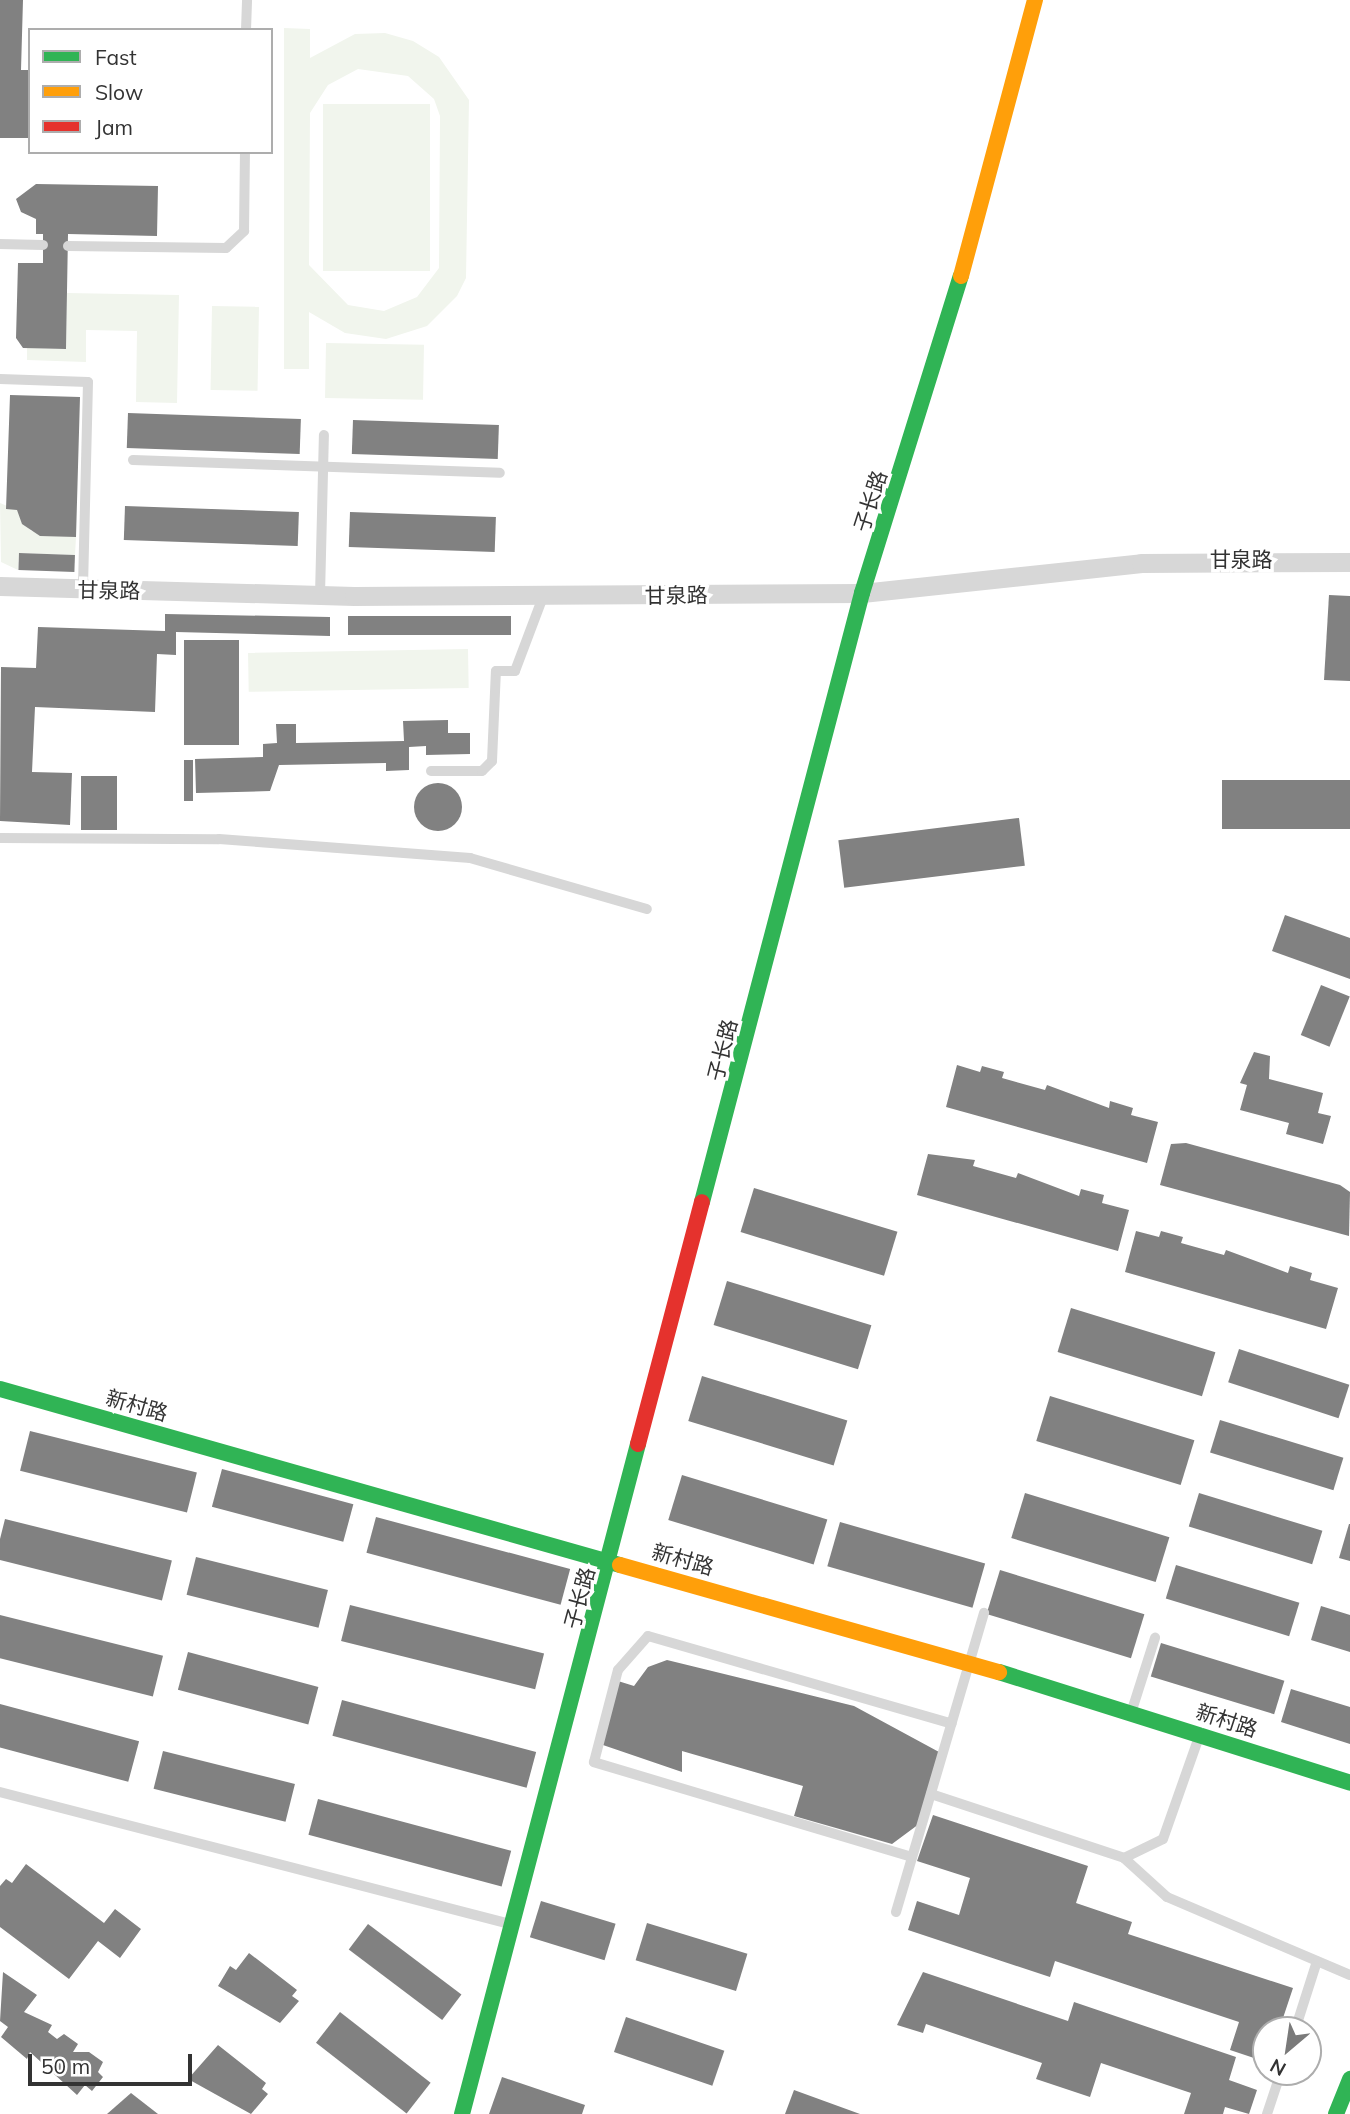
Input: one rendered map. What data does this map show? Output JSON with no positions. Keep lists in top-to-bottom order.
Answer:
{
  "streets": {
    "street": ["子长路", "甘泉路", "新村路"]
  },
  "crossings": [
    ["子长路", "甘泉路"],
    ["子长路", "新村路"]
  ],
  "legend": ["Fast", "Slow", "Jam"],
  "scale_bar": "50 m",
  "north": "bottom left"
}
